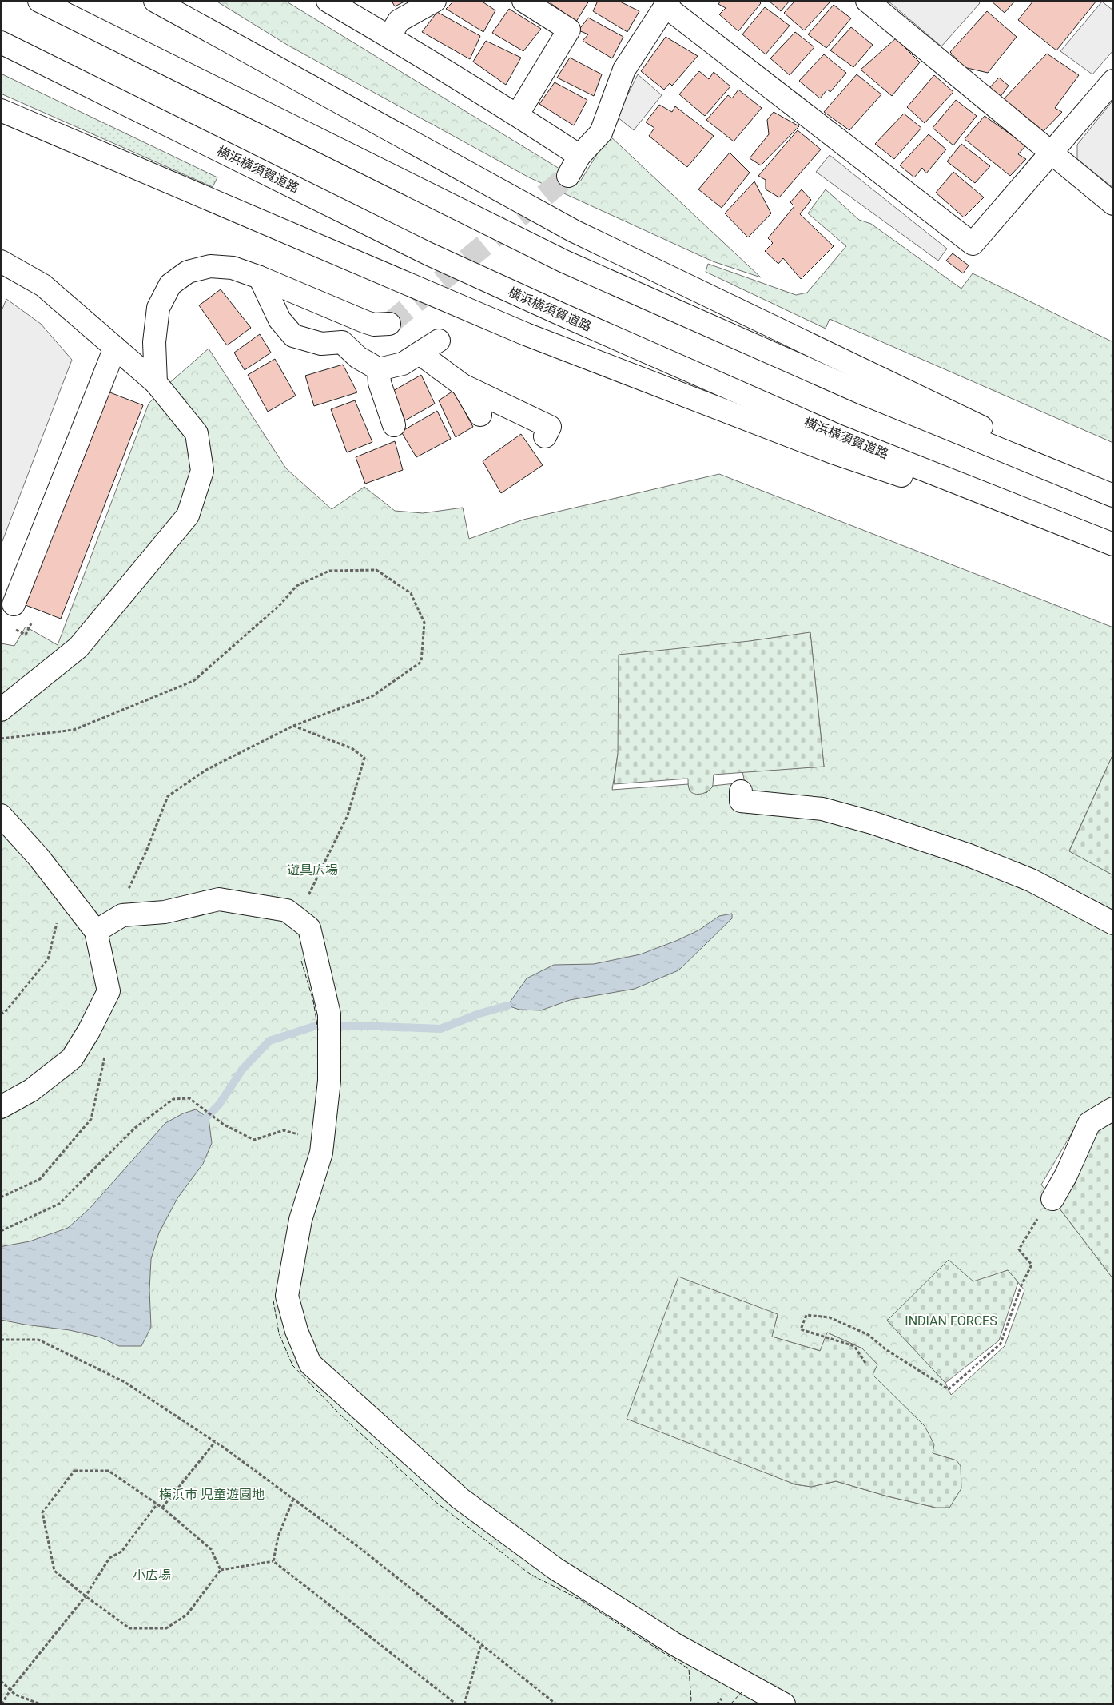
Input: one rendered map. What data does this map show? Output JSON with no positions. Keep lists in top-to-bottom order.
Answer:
{
  "streets": {
    "main road": ["横浜横須賀道路"]
  },
  "parks": [
    "遊具広場",
    "INDIAN FORCES",
    "横浜市 児童遊園地",
    "小広場"
  ]
}
